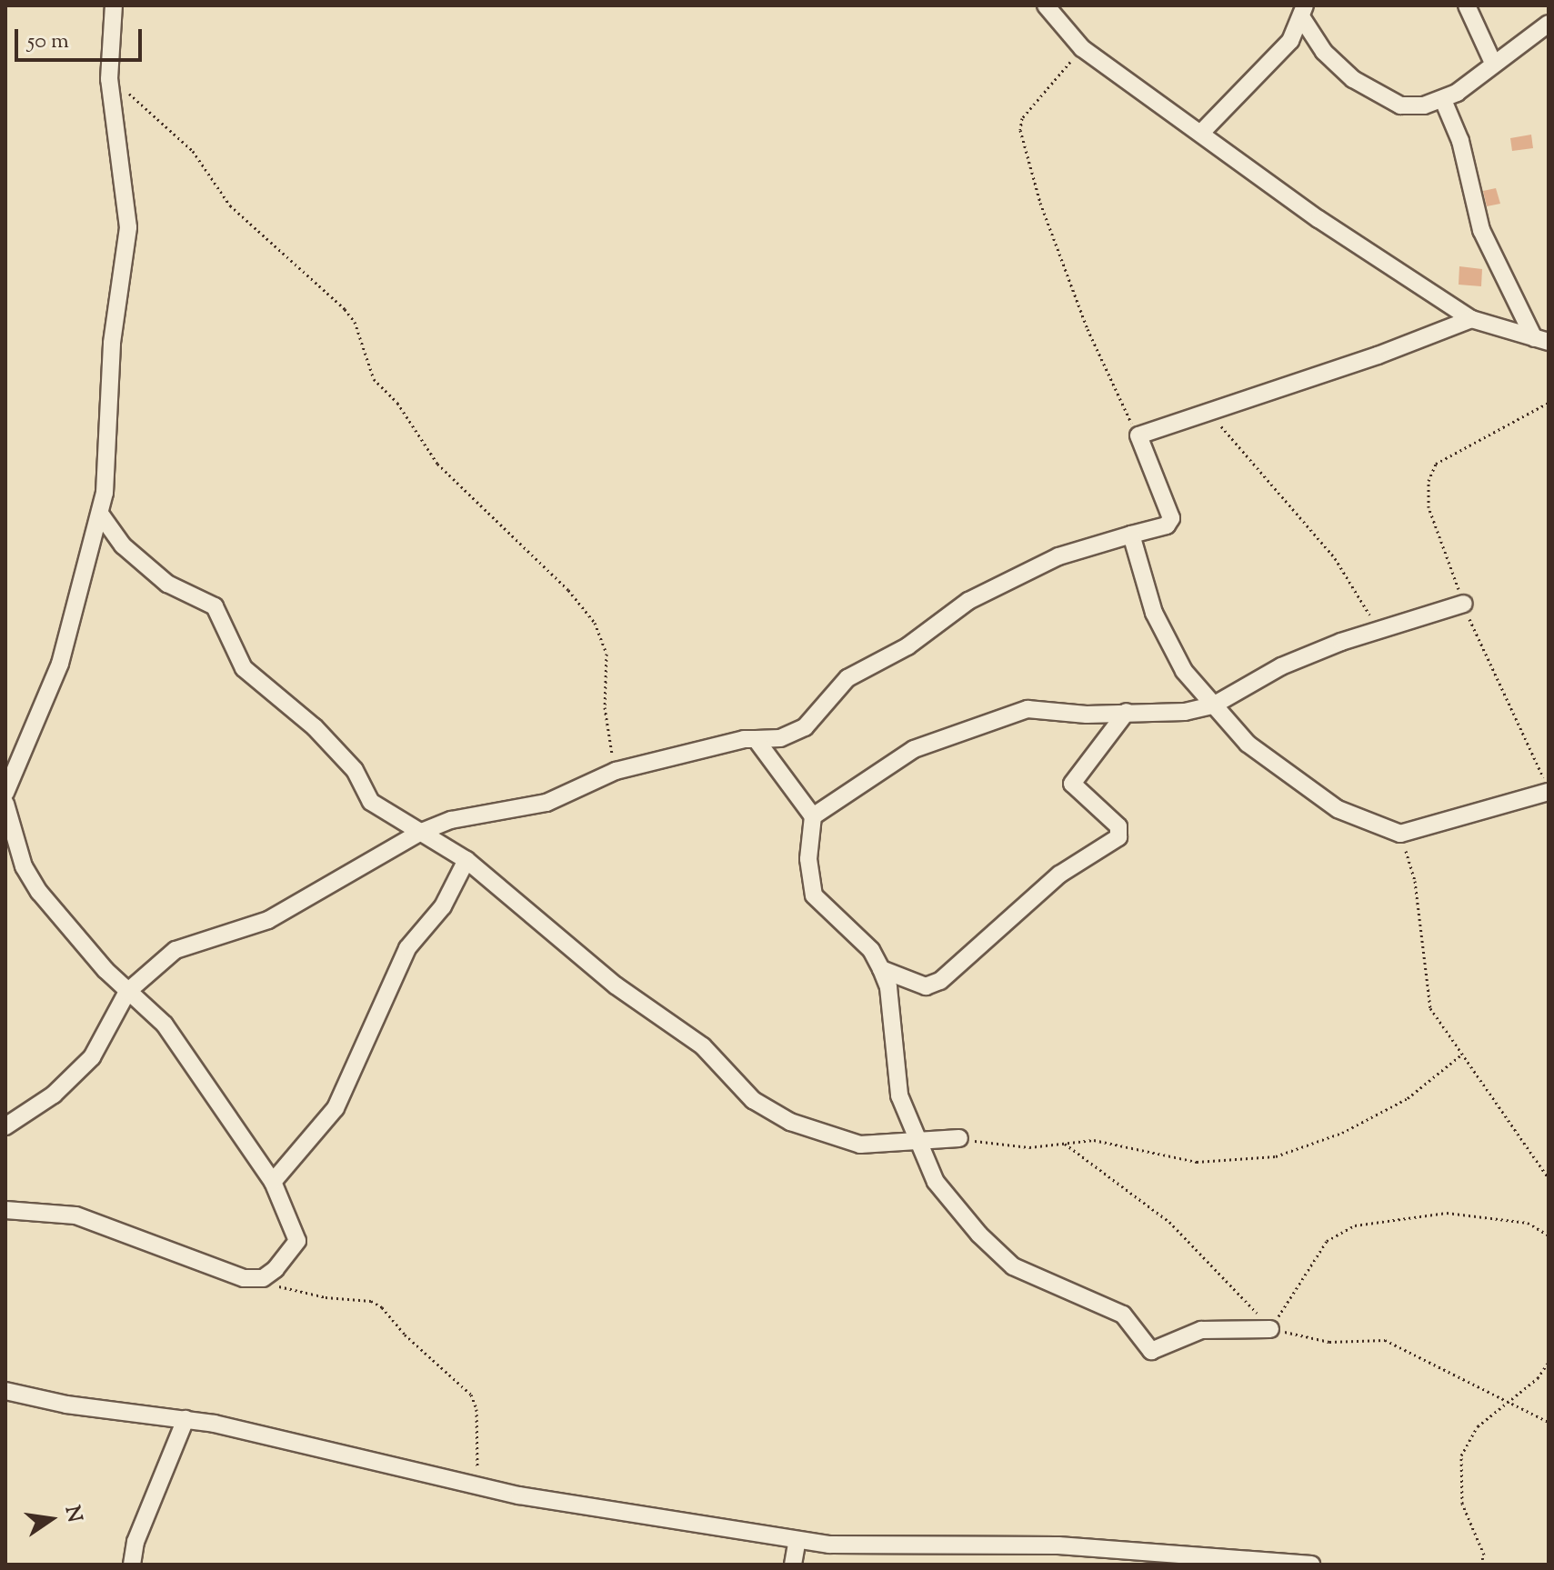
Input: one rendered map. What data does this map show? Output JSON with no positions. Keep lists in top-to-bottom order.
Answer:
{
  "scale_bar": "50 m",
  "north": "right"
}
